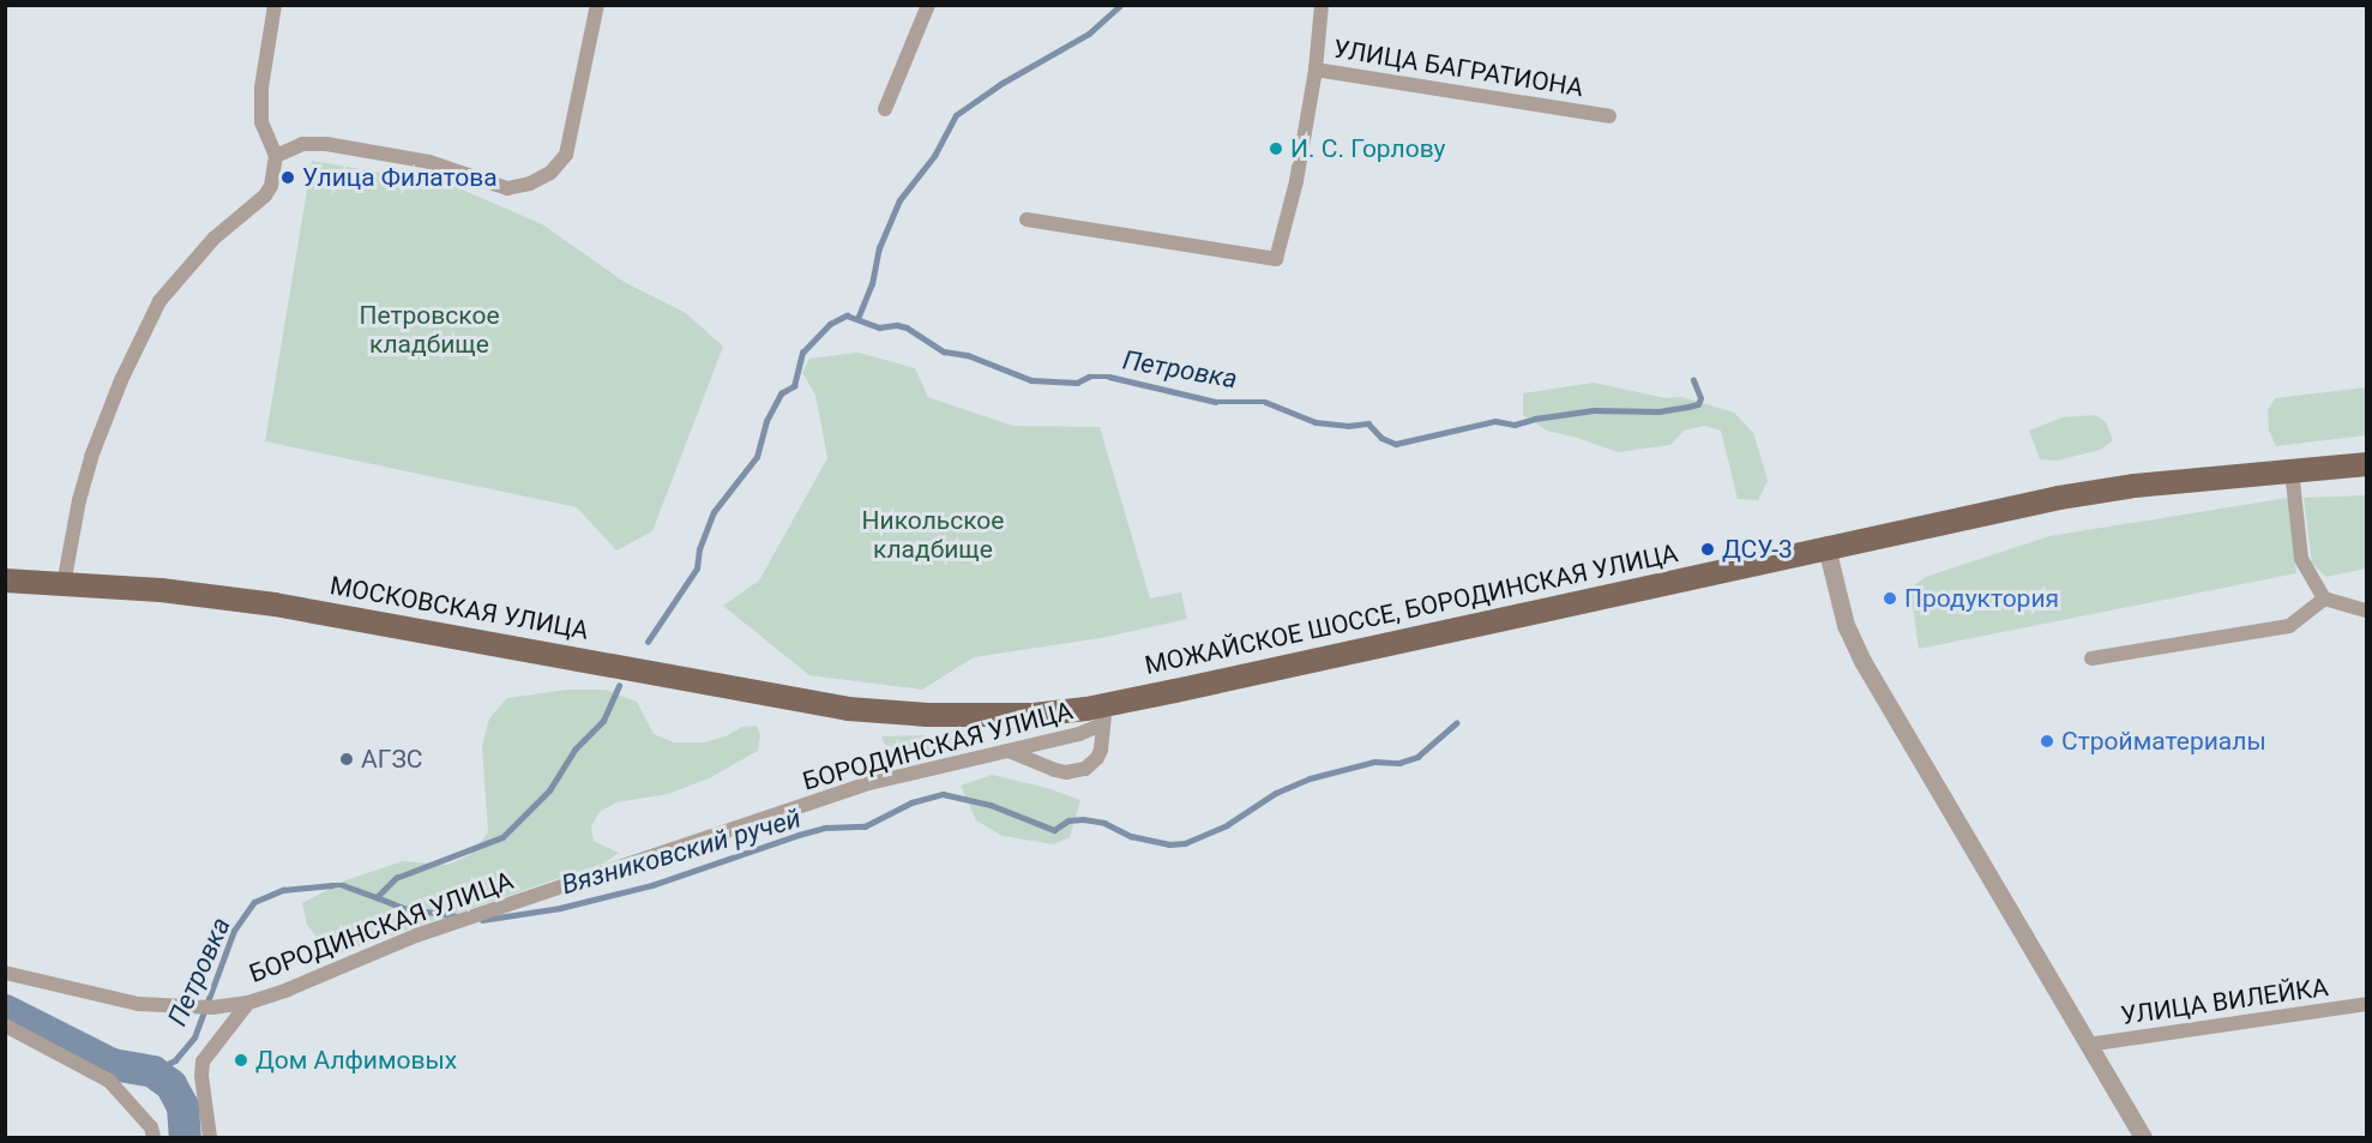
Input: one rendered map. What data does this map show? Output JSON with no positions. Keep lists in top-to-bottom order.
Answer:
{
  "streets": {
    "main road": ["МОСКОВСКАЯ УЛИЦА", "МОЖАЙСКОЕ ШОССЕ, БОРОДИНСКАЯ УЛИЦА"],
    "street": ["УЛИЦА БАГРАТИОНА", "БОРОДИНСКАЯ УЛИЦА", "УЛИЦА ВИЛЕЙКА"]
  },
  "crossings": [
    ["МОСКОВСКАЯ УЛИЦА", "МОЖАЙСКОЕ ШОССЕ, БОРОДИНСКАЯ УЛИЦА"],
    ["МОЖАЙСКОЕ ШОССЕ, БОРОДИНСКАЯ УЛИЦА", "БОРОДИНСКАЯ УЛИЦА"]
  ],
  "water": ["Петровка", "Вязниковский ручей"],
  "parks": ["Петровское кладбище", "Никольское кладбище"],
  "places": [
    "И. С. Горлову",
    "Улица Филатова",
    "ДСУ-3",
    "Продуктория",
    "Стройматериалы",
    "АГЗС",
    "Дом Алфимовых"
  ]
}
